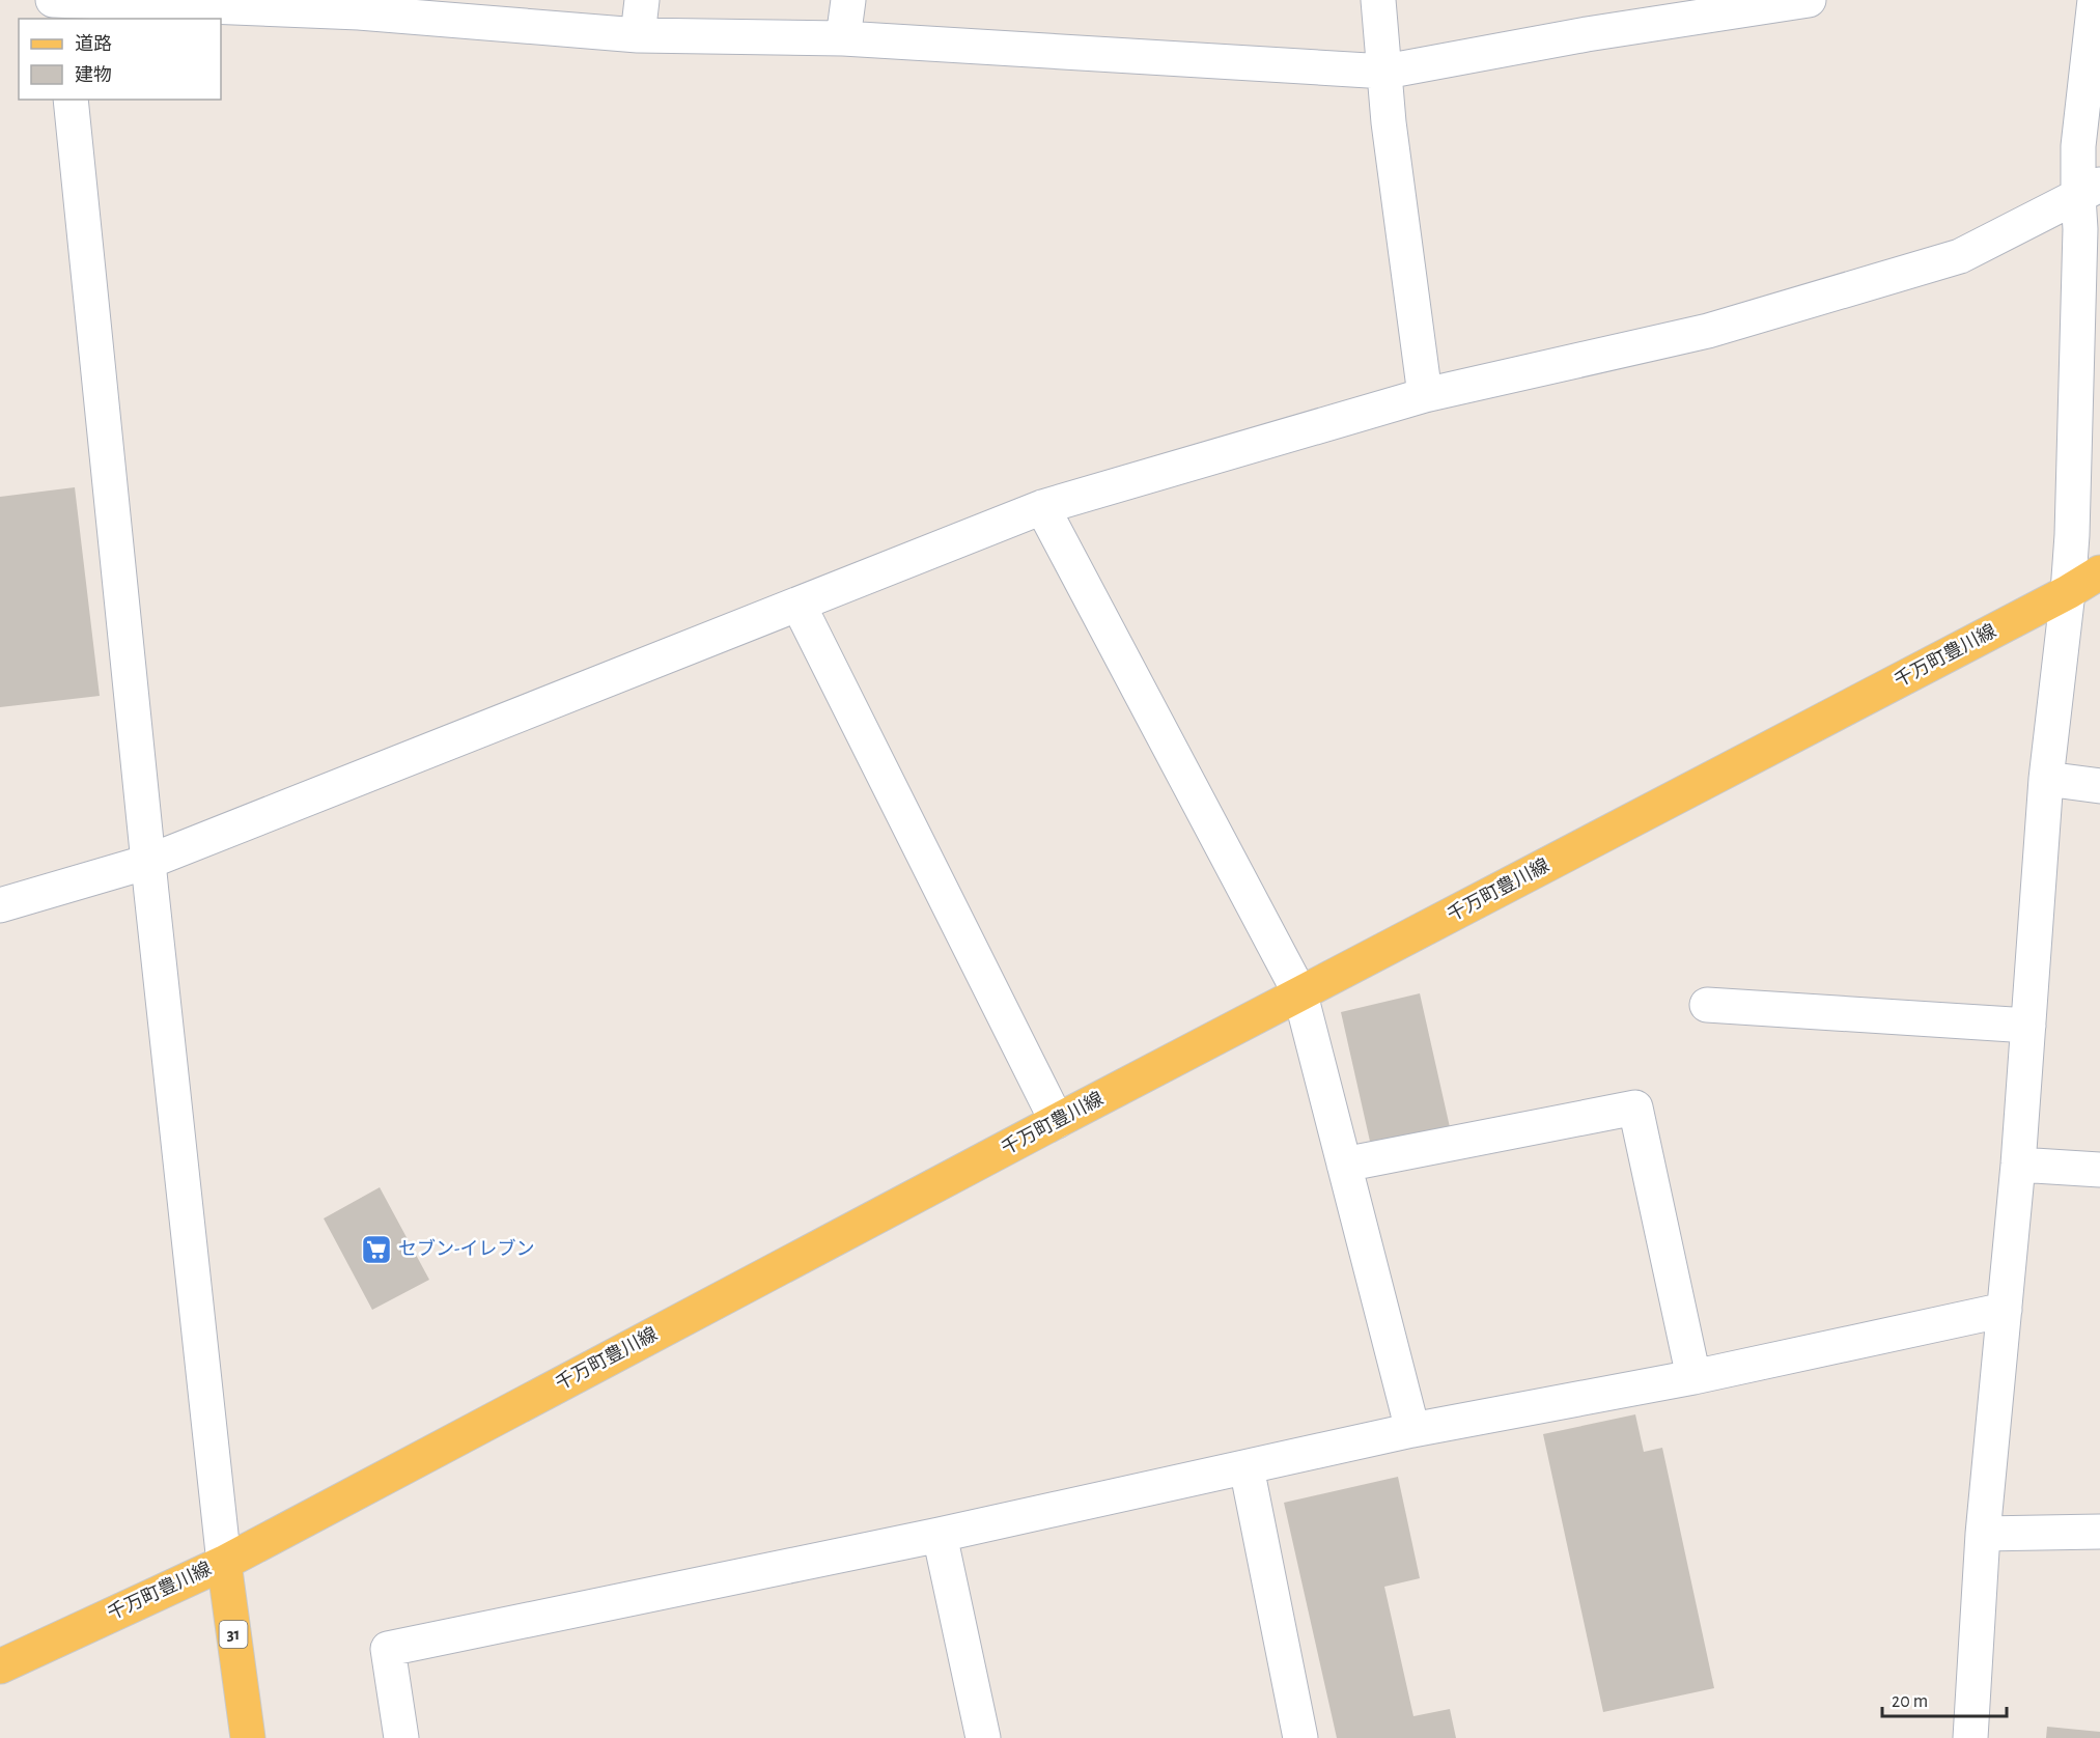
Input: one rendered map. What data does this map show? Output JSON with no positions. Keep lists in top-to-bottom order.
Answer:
{
  "streets": {
    "main road": ["千万町豊川線", "31"]
  },
  "crossings": [
    ["千万町豊川線", "31"]
  ],
  "places": {
    "supermarket": ["セブン-イレブン"]
  },
  "legend": ["道路", "建物"],
  "scale_bar": "20 m"
}
